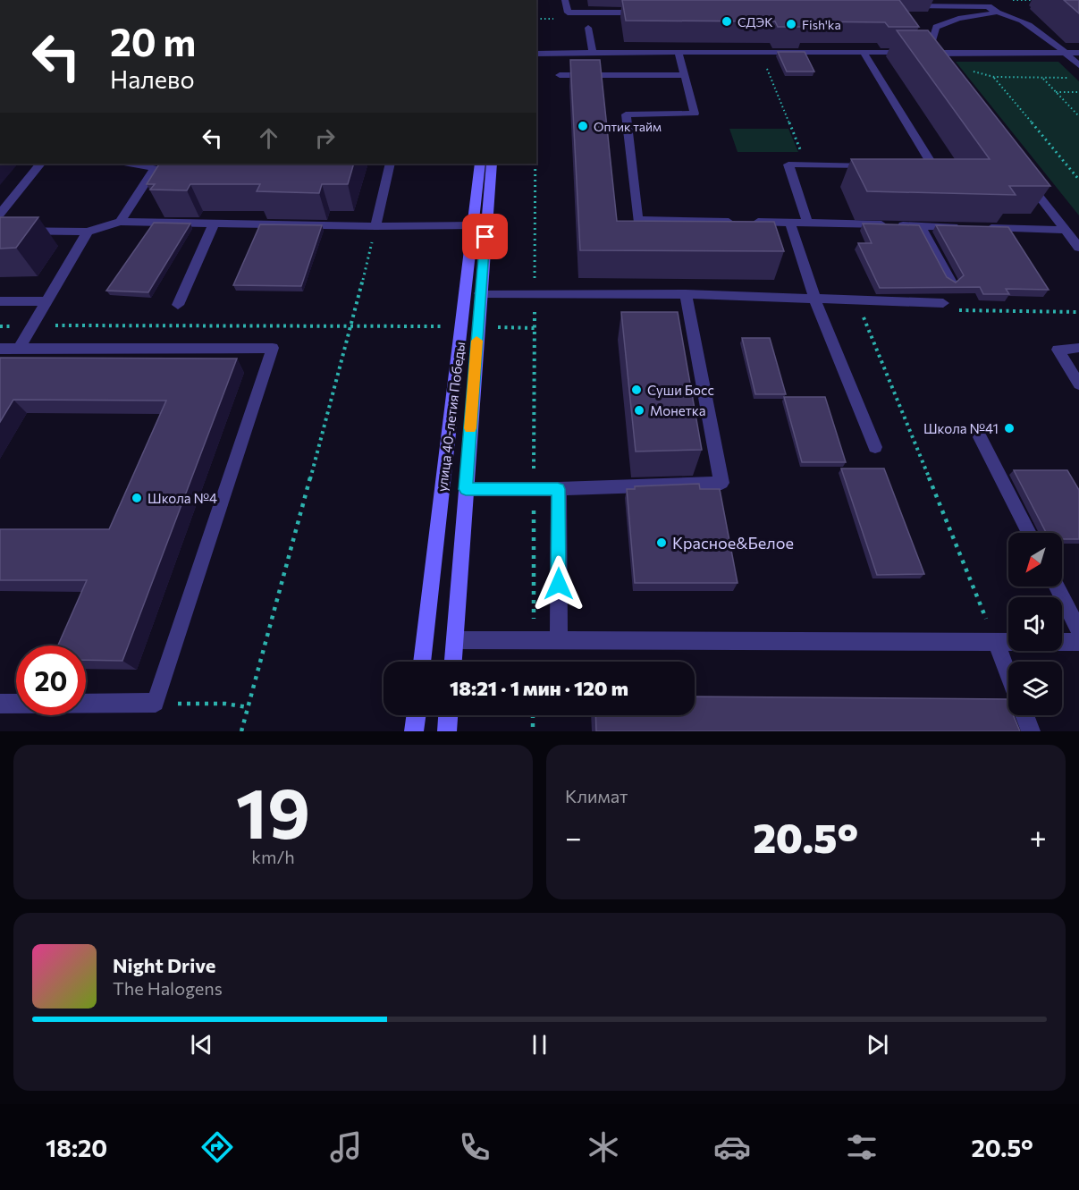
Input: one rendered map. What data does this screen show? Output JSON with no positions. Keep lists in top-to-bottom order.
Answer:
{
  "streets": {
    "street": ["улица 40-летия Победы"]
  },
  "places": [
    "СДЭК",
    "Fish'ka",
    "Оптик тайм",
    "Суши Босс",
    "Монетка",
    "Школа №41",
    "Школа №4",
    "Красное&Белое"
  ],
  "north": "bottom left",
  "page": {
    "turn": ["20 m", "Налево"],
    "limit": "20",
    "trip": "18:21 · 1 мин · 120 m",
    "tile": [
      ["19", "km/h"],
      "Климат"
    ],
    "heat": ["−", "20.5°", "+"],
    "song": ["Night Drive", "The Halogens"],
    "tabs": ["18:20", "20.5°"]
  }
}
